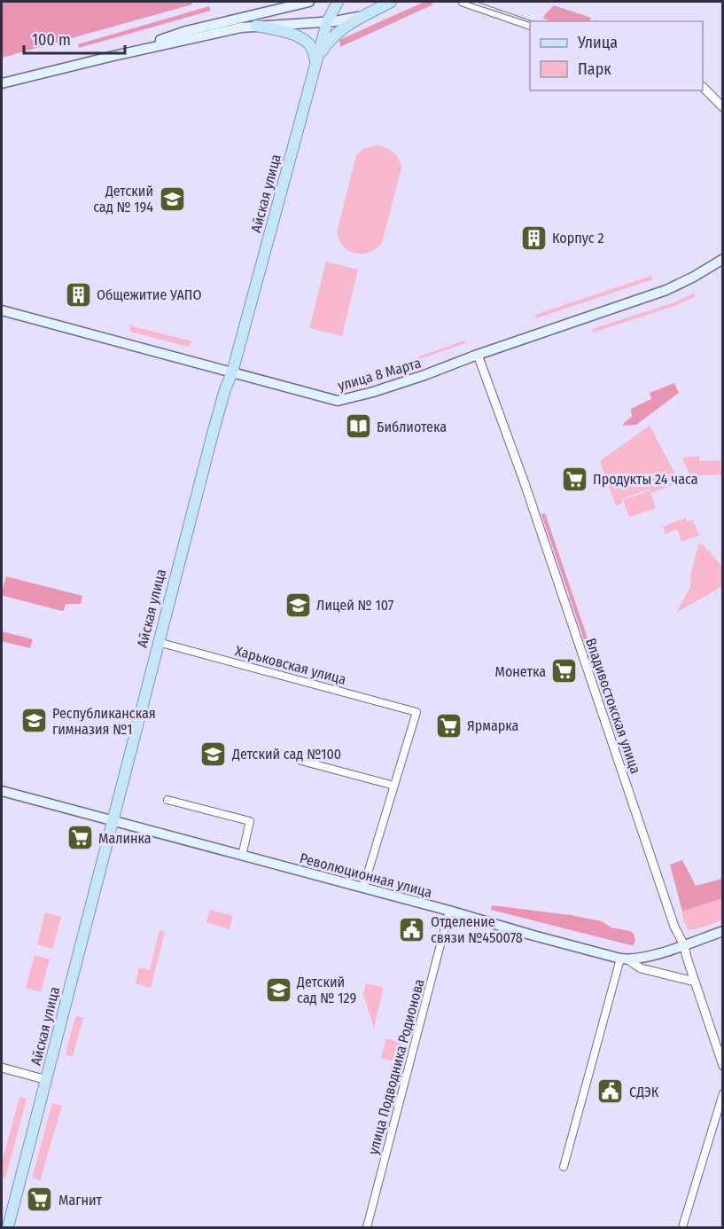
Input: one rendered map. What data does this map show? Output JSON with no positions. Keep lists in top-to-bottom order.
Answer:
{
  "streets": {
    "main road": ["Айская улица", "улица 8 Марта", "Революционная улица"],
    "street": ["Харьковская улица", "Владивостокская улица", "улица Подводника Родионова"]
  },
  "crossings": [
    ["Айская улица", "улица 8 Марта"],
    ["Айская улица", "Харьковская улица"],
    ["Айская улица", "Революционная улица"],
    ["улица 8 Марта", "Владивостокская улица"],
    ["Владивостокская улица", "Революционная улица"],
    ["Революционная улица", "улица Подводника Родионова"]
  ],
  "places": {
    "school or university": [
      "Детский сад № 194",
      "Лицей № 107",
      "Республиканская гимназия №1",
      "Детский сад №100",
      "Детский сад № 129"
    ],
    "building": ["Корпус 2", "Общежитие УАПО"],
    "library": ["Библиотека"],
    "supermarket": [
      "Продукты 24 часа",
      "Монетка",
      "Ярмарка",
      "Малинка",
      "Магнит"
    ],
    "public building": ["Отделение связи №450078", "СДЭК"]
  },
  "legend": ["Улица", "Парк"],
  "scale_bar": "100 m"
}
